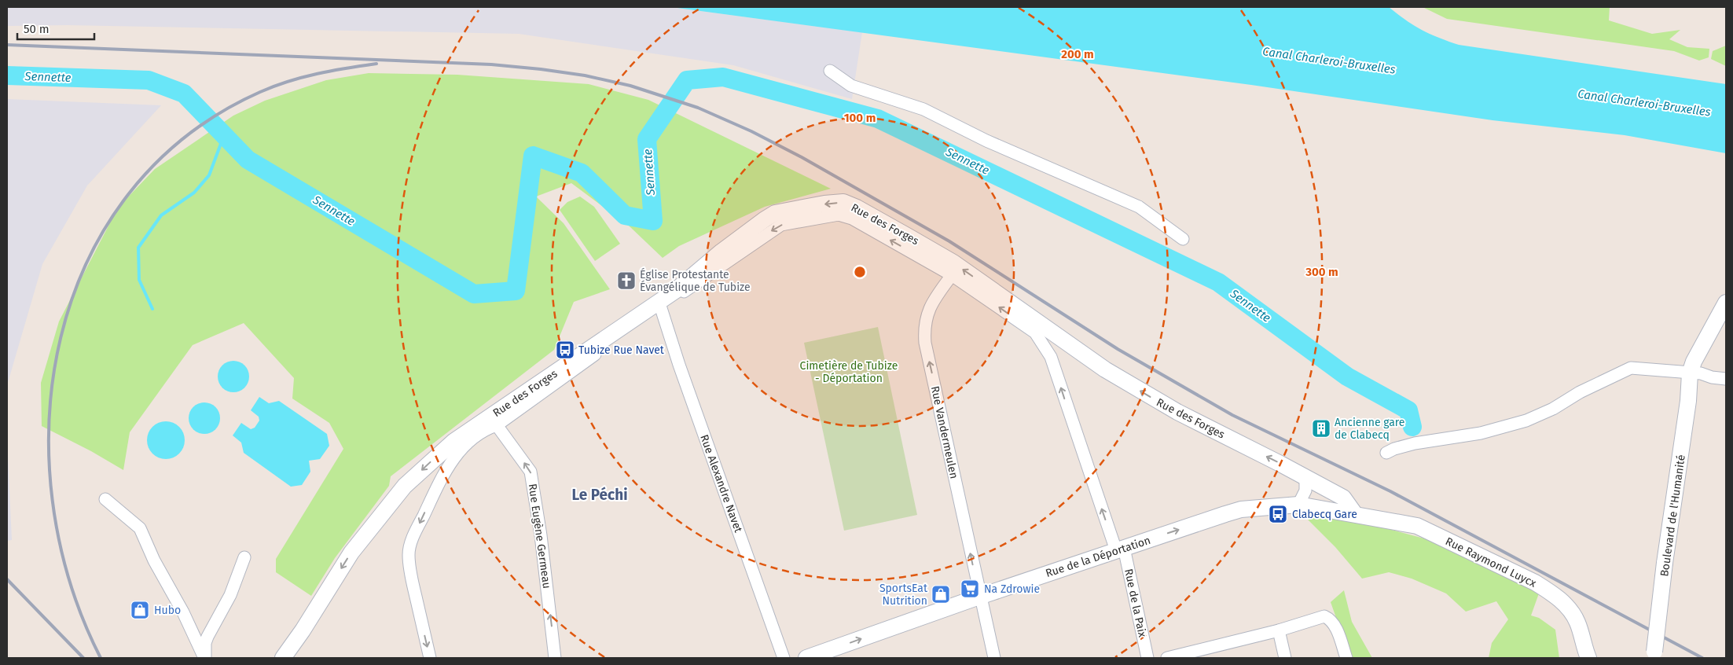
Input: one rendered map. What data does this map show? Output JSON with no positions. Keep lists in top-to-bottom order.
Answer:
{
  "streets": {
    "main road": [
      "Rue des Forges",
      "Boulevard de l'Humanité",
      "Rue de la Déportation",
      "Rue Raymond Luycx"
    ],
    "street": [
      "Rue Vandermeulen",
      "Rue Alexandre Navet",
      "Rue Eugène Germeau",
      "Rue de la Paix"
    ]
  },
  "crossings": [
    ["Rue des Forges", "Rue Vandermeulen"],
    ["Rue des Forges", "Rue Alexandre Navet"],
    ["Rue des Forges", "Rue Eugène Germeau"],
    ["Rue des Forges", "Rue de la Déportation"],
    ["Rue des Forges", "Rue Raymond Luycx"],
    ["Rue des Forges", "Rue de la Paix"],
    ["Rue Vandermeulen", "Rue de la Déportation"],
    ["Rue de la Déportation", "Rue Raymond Luycx"],
    ["Rue de la Déportation", "Rue de la Paix"]
  ],
  "one_way": ["Rue Vandermeulen", "Rue Eugène Germeau", "Rue de la Déportation"],
  "districts": ["Le Péchi"],
  "water": ["Canal Charleroi-Bruxelles", "Sennette"],
  "parks": ["Cimetière de Tubize - Déportation"],
  "places": {
    "church": ["Église Protestante Évangélique de Tubize"],
    "bus stop": ["Tubize Rue Navet", "Clabecq Gare"],
    "building": ["Ancienne gare de Clabecq"],
    "supermarket": ["Na Zdrowie"],
    "shop": ["SportsEat Nutrition", "Hubo"]
  },
  "scale_bar": "50 m",
  "rings": ["200 m", "100 m", "300 m"]
}
